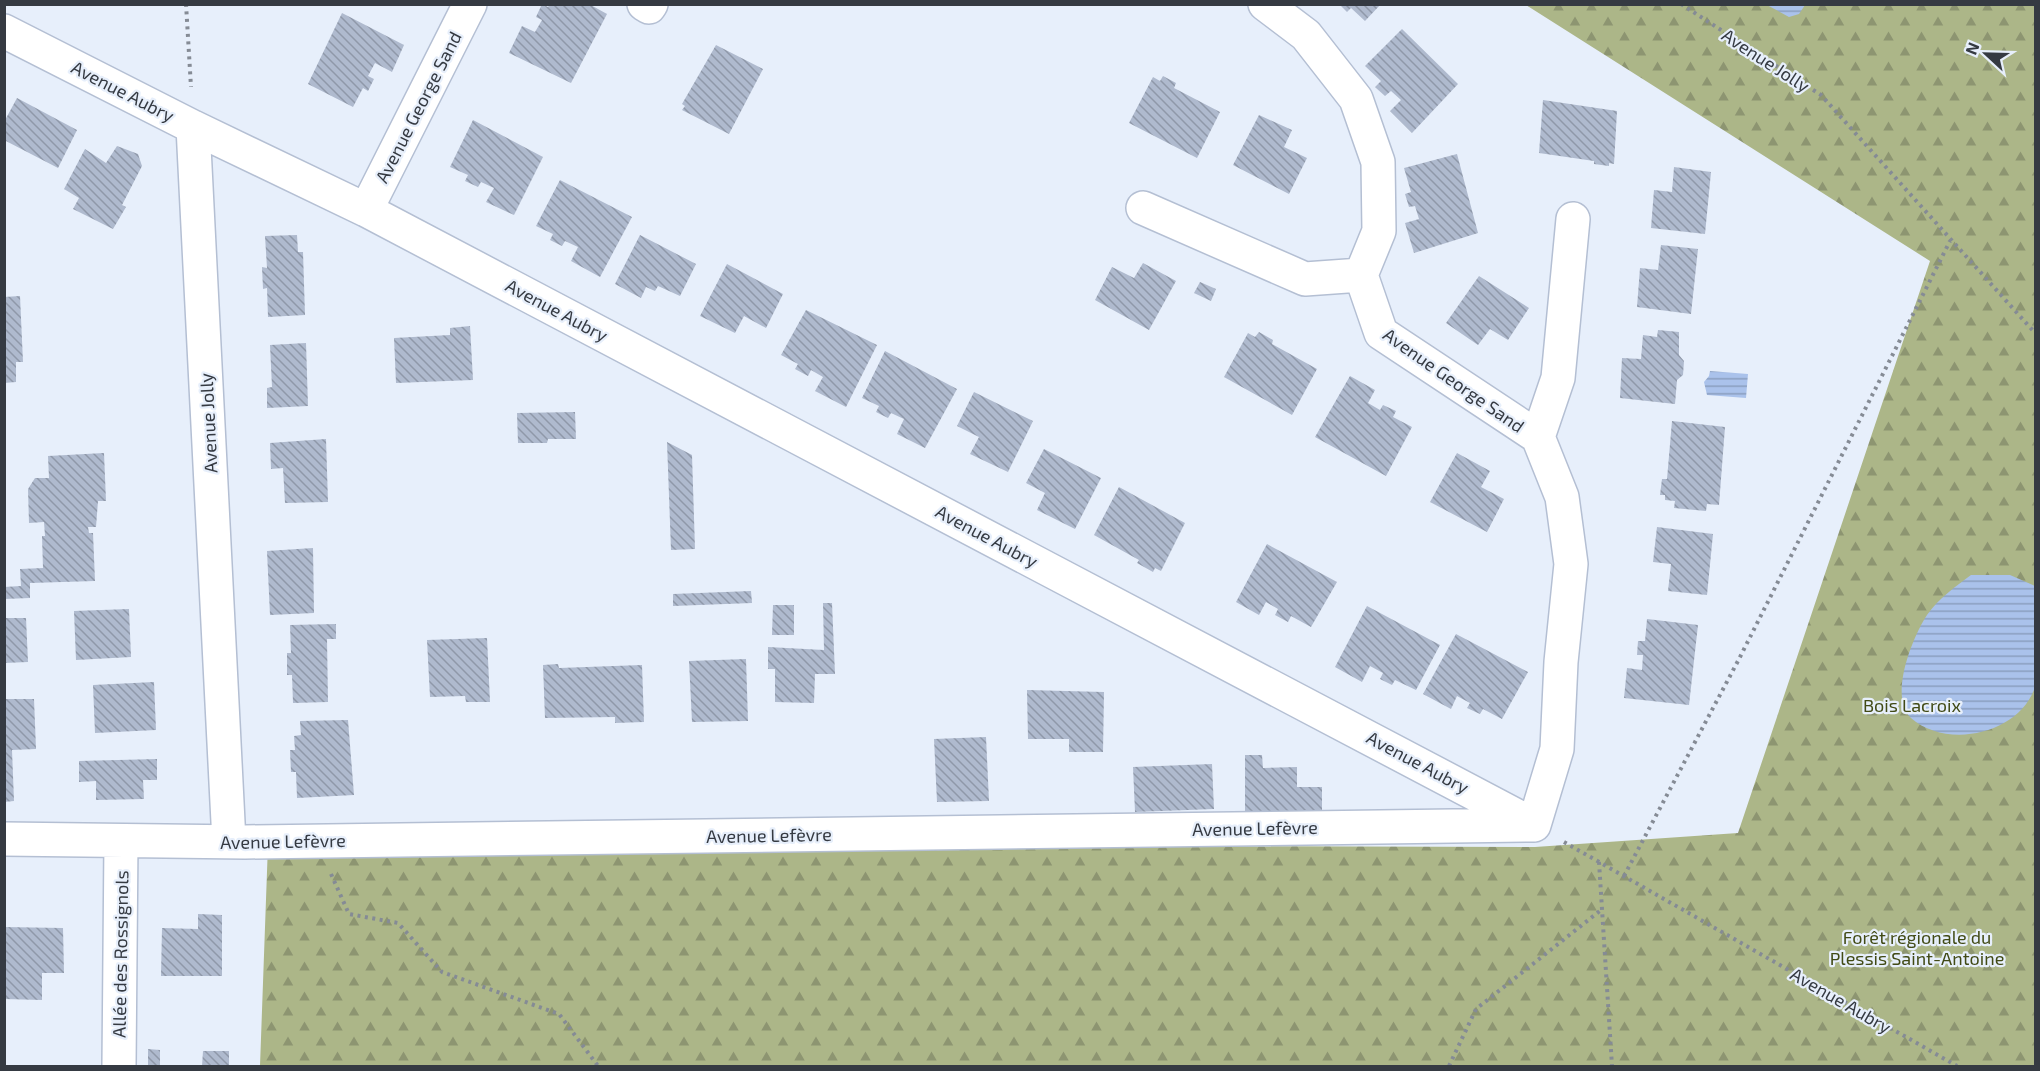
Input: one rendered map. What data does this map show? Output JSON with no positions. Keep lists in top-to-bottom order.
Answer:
{
  "streets": {
    "street": [
      "Avenue Jolly",
      "Avenue Aubry",
      "Avenue George Sand",
      "Avenue Lefèvre",
      "Allée des Rossignols"
    ]
  },
  "crossings": [
    ["Avenue Jolly", "Avenue Aubry"],
    ["Avenue Jolly", "Avenue Lefèvre"],
    ["Avenue Aubry", "Avenue George Sand"],
    ["Avenue Aubry", "Avenue Lefèvre"],
    ["Avenue George Sand", "Avenue Lefèvre"],
    ["Avenue Lefèvre", "Allée des Rossignols"]
  ],
  "parks": ["Bois Lacroix", "Forêt régionale du Plessis Saint-Antoine"],
  "north": "left"
}
